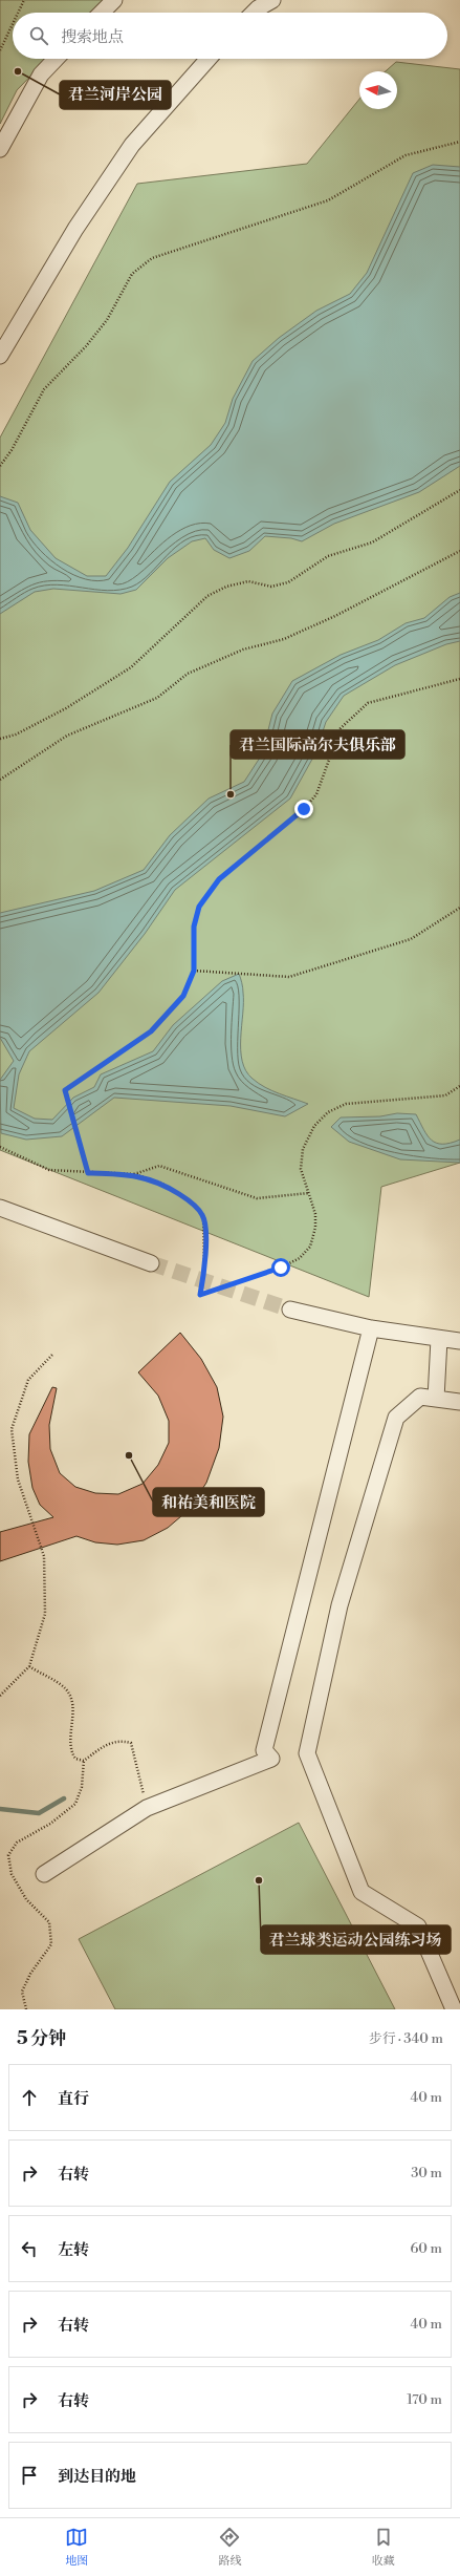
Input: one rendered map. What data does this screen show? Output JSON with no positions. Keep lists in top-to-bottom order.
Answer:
{
  "places": [
    "君兰河岸公园",
    "君兰国际高尔夫俱乐部",
    "和祐美和医院",
    "君兰球类运动公园练习场"
  ],
  "north": "left",
  "page": {
    "search": "搜索地点",
    "heading": ["5 分钟", "步行 · 340 m"],
    "list": [
      ["直行", "40 m"],
      ["右转", "30 m"],
      ["左转", "60 m"],
      ["右转", "40 m"],
      ["右转", "170 m"],
      "到达目的地"
    ],
    "nav": ["地图", "路线", "收藏"]
  }
}
